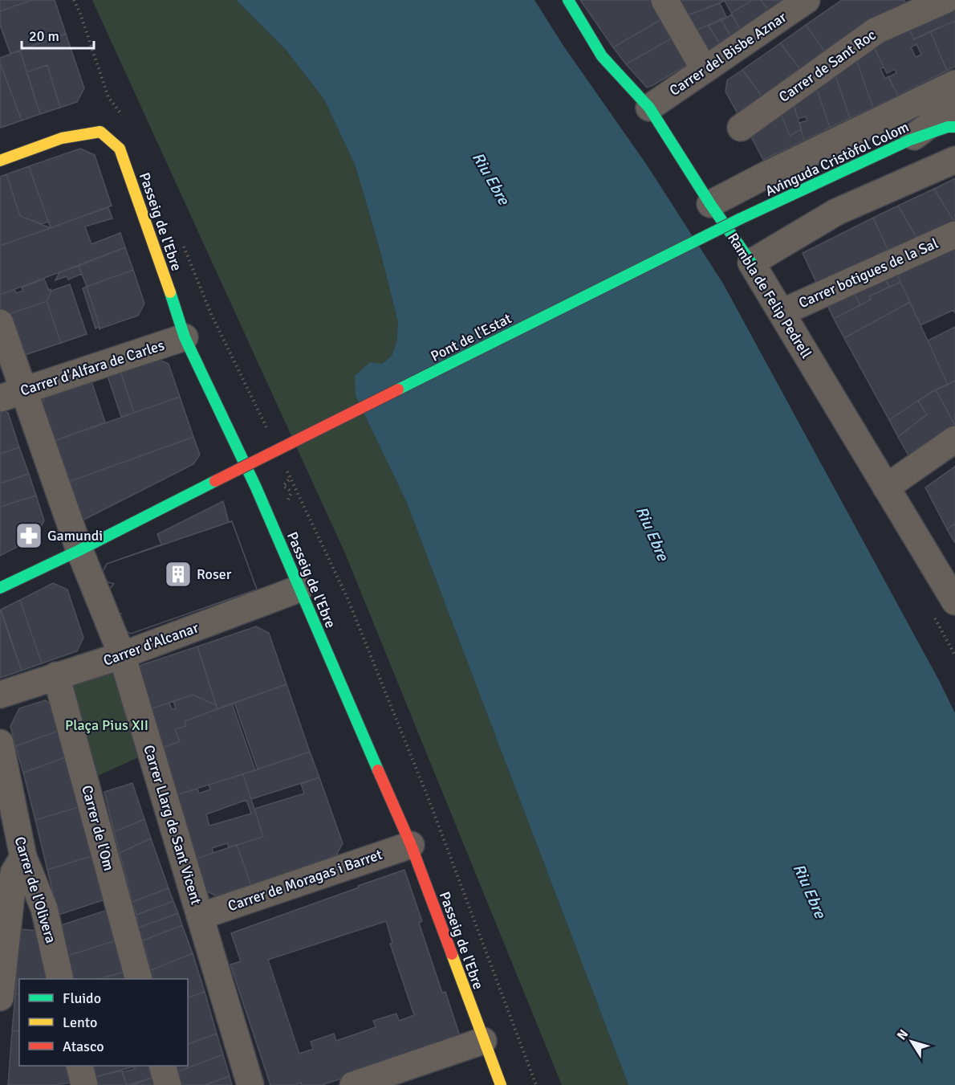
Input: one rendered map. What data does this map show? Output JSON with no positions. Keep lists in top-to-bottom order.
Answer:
{
  "streets": {
    "street": [
      "Carrer del Bisbe Aznar",
      "Carrer de Sant Roc",
      "Avinguda Cristòfol Colom",
      "Passeig de l'Ebre",
      "Carrer botigues de la Sal",
      "Rambla de Felip Pedrell",
      "Pont de l'Estat",
      "Carrer d'Alfara de Carles",
      "Carrer d'Alcanar",
      "Carrer Llarg de Sant Vicent",
      "Carrer de l'Om",
      "Carrer de Moragas i Barret",
      "Carrer de l'Olivera"
    ]
  },
  "crossings": [
    ["Carrer del Bisbe Aznar", "Rambla de Felip Pedrell"],
    ["Avinguda Cristòfol Colom", "Pont de l'Estat"],
    ["Passeig de l'Ebre", "Carrer d'Alfara de Carles"],
    ["Passeig de l'Ebre", "Carrer d'Alcanar"],
    ["Passeig de l'Ebre", "Carrer de Moragas i Barret"],
    ["Carrer botigues de la Sal", "Rambla de Felip Pedrell"],
    ["Pont de l'Estat", "Carrer Llarg de Sant Vicent"],
    ["Carrer d'Alfara de Carles", "Carrer Llarg de Sant Vicent"],
    ["Carrer d'Alcanar", "Carrer Llarg de Sant Vicent"],
    ["Carrer d'Alcanar", "Carrer de l'Om"],
    ["Carrer Llarg de Sant Vicent", "Carrer de Moragas i Barret"]
  ],
  "water": ["Riu Ebre"],
  "parks": ["Plaça Pius XII"],
  "places": {
    "pharmacy": ["Gamundi"],
    "building": ["Roser"]
  },
  "legend": ["Fluido", "Lento", "Atasco"],
  "scale_bar": "20 m",
  "north": "top left"
}
